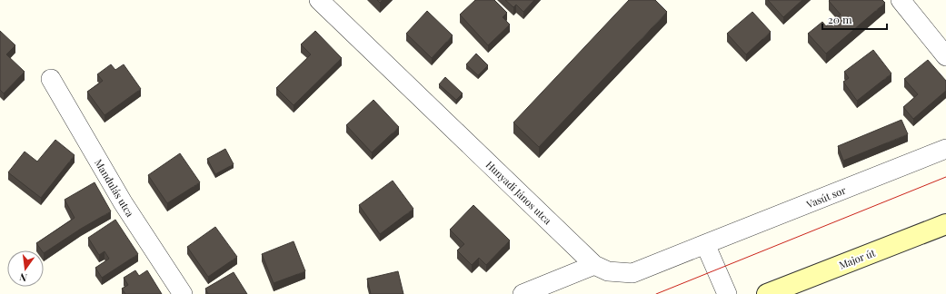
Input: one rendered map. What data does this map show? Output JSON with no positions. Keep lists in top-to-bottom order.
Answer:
{
  "streets": {
    "street": [
      "Mandulás utca",
      "Hunyadi János utca",
      "Vasút sor",
      "Major út"
    ]
  },
  "crossings": [
    ["Hunyadi János utca", "Vasút sor"]
  ],
  "scale_bar": "20 m",
  "north": "bottom"
}
